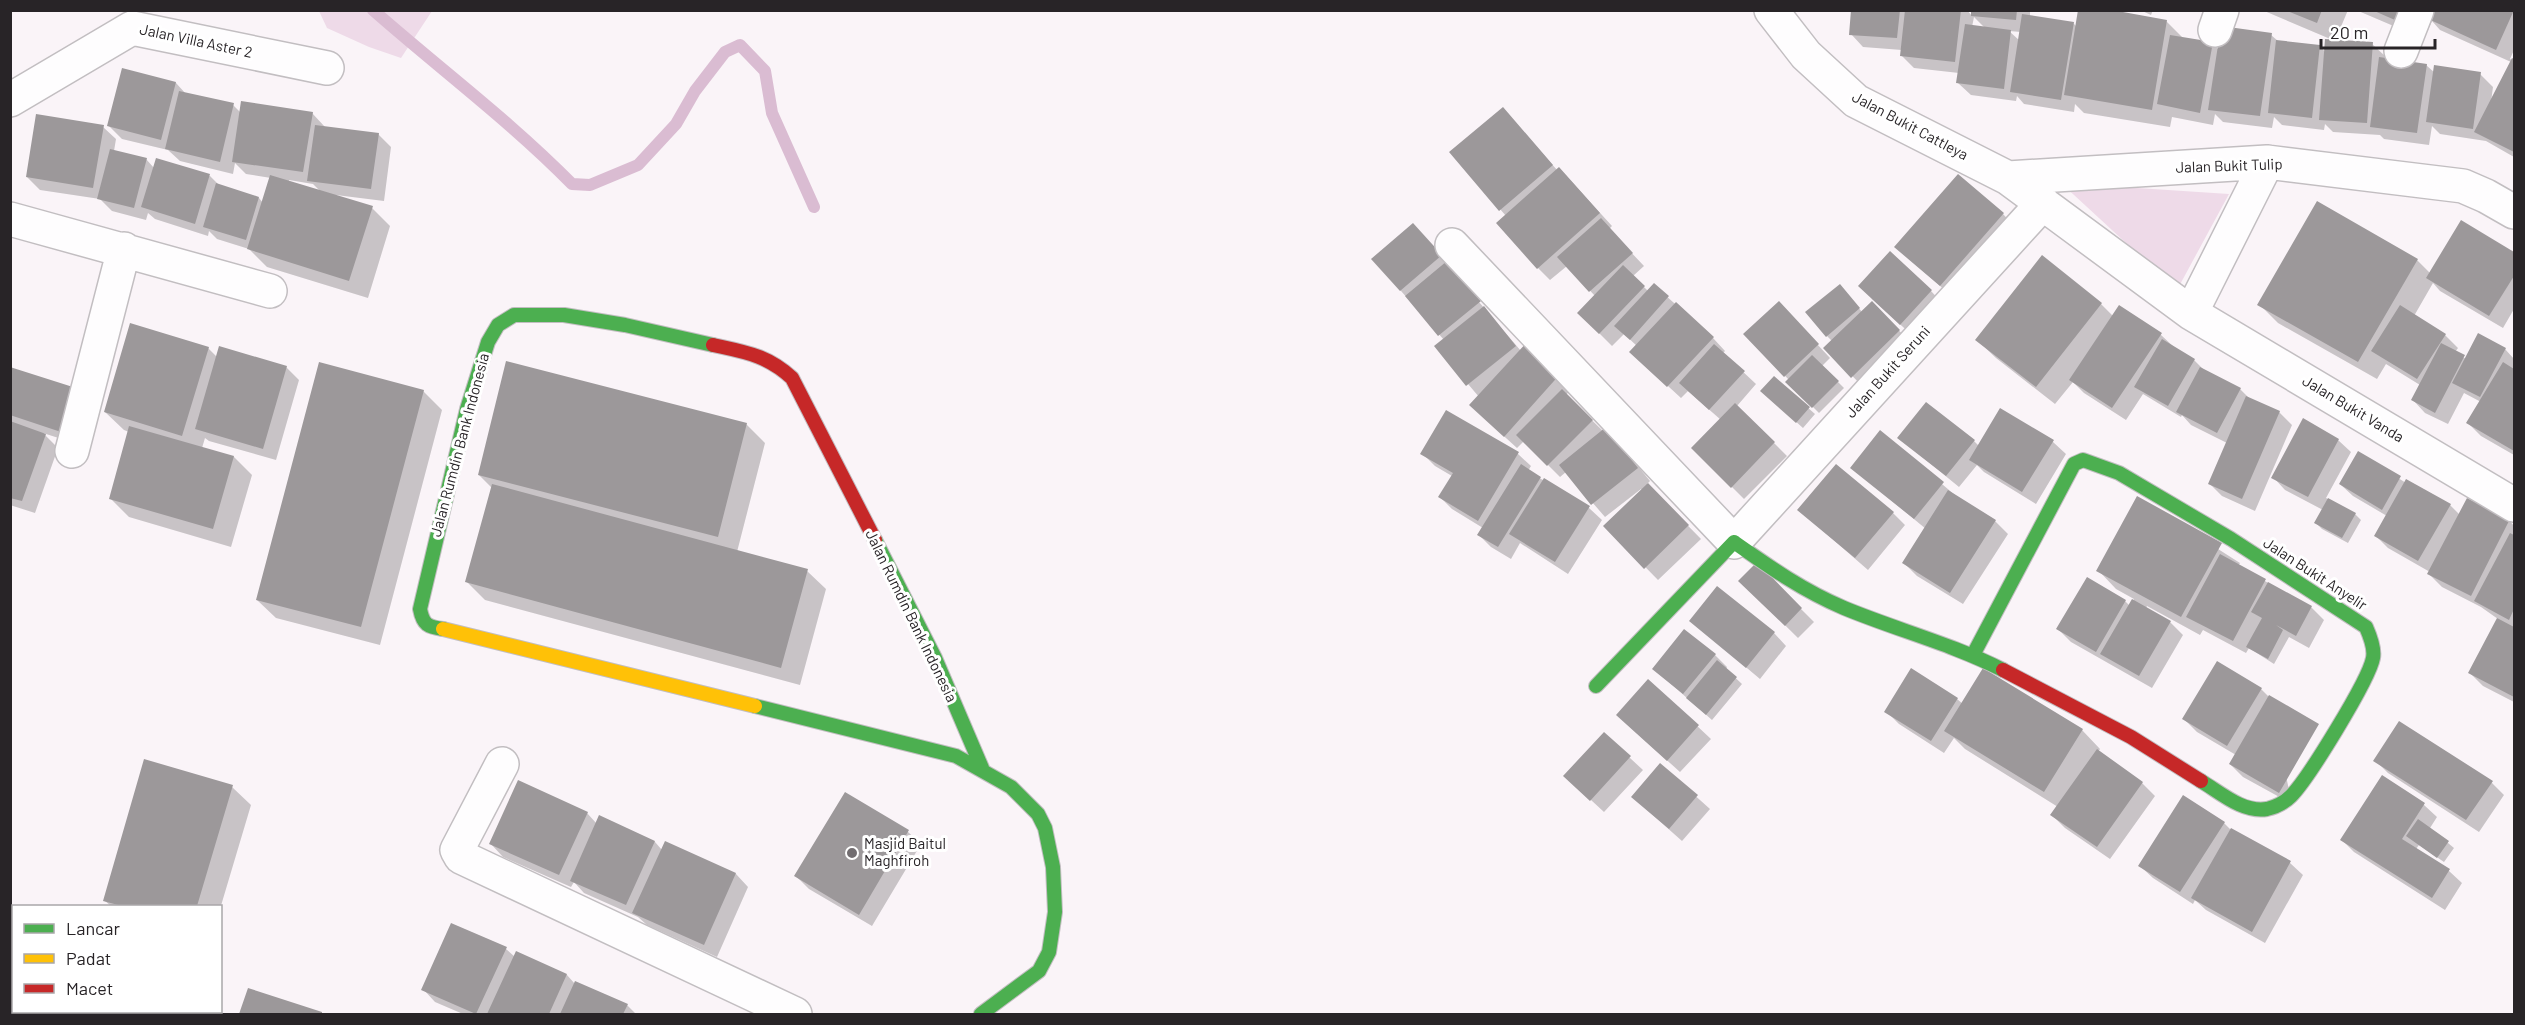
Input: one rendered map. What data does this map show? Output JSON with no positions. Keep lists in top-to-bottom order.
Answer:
{
  "streets": {
    "street": [
      "Jalan Villa Aster 2",
      "Jalan Bukit Cattleya",
      "Jalan Bukit Tulip",
      "Jalan Bukit Seruni",
      "Jalan Bukit Vanda",
      "Jalan Rumdin Bank Indonesia",
      "Jalan Bukit Anyelir"
    ]
  },
  "crossings": [
    ["Jalan Bukit Cattleya", "Jalan Bukit Tulip"],
    ["Jalan Bukit Cattleya", "Jalan Bukit Vanda"],
    ["Jalan Bukit Tulip", "Jalan Bukit Vanda"],
    ["Jalan Bukit Seruni", "Jalan Bukit Vanda"],
    ["Jalan Bukit Seruni", "Jalan Bukit Anyelir"]
  ],
  "places": ["Masjid Baitul Maghfiroh"],
  "legend": ["Lancar", "Padat", "Macet"],
  "scale_bar": "20 m"
}
